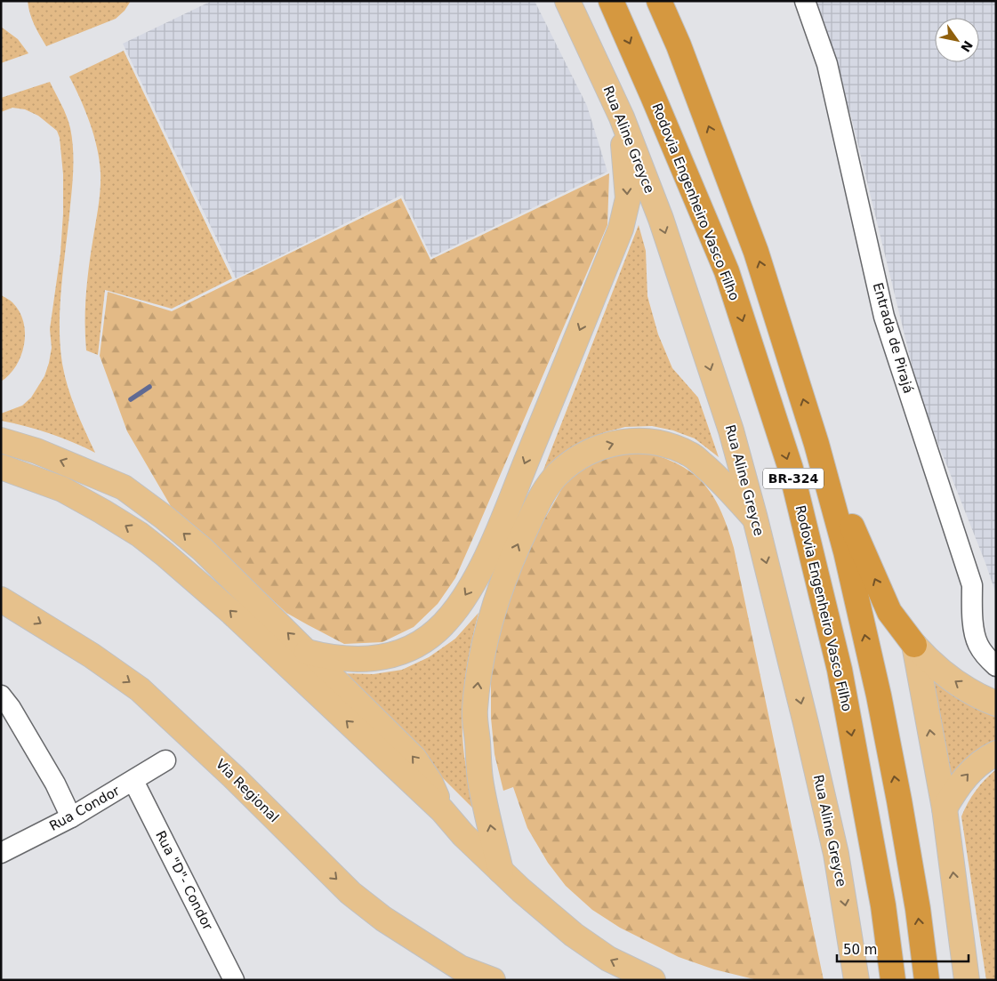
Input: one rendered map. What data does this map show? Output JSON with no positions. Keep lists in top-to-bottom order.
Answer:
{
  "streets": {
    "highway": ["Rodovia Engenheiro Vasco Filho", "BR-324"],
    "main road": ["Rua Aline Greyce", "Via Regional"],
    "street": ["Entrada de Pirajá", "Rua Condor", "Rua \"D\"- Condor"]
  },
  "crossings": [
    ["Rua Condor", "Rua \"D\"- Condor"]
  ],
  "scale_bar": "50 m",
  "north": "bottom right"
}
